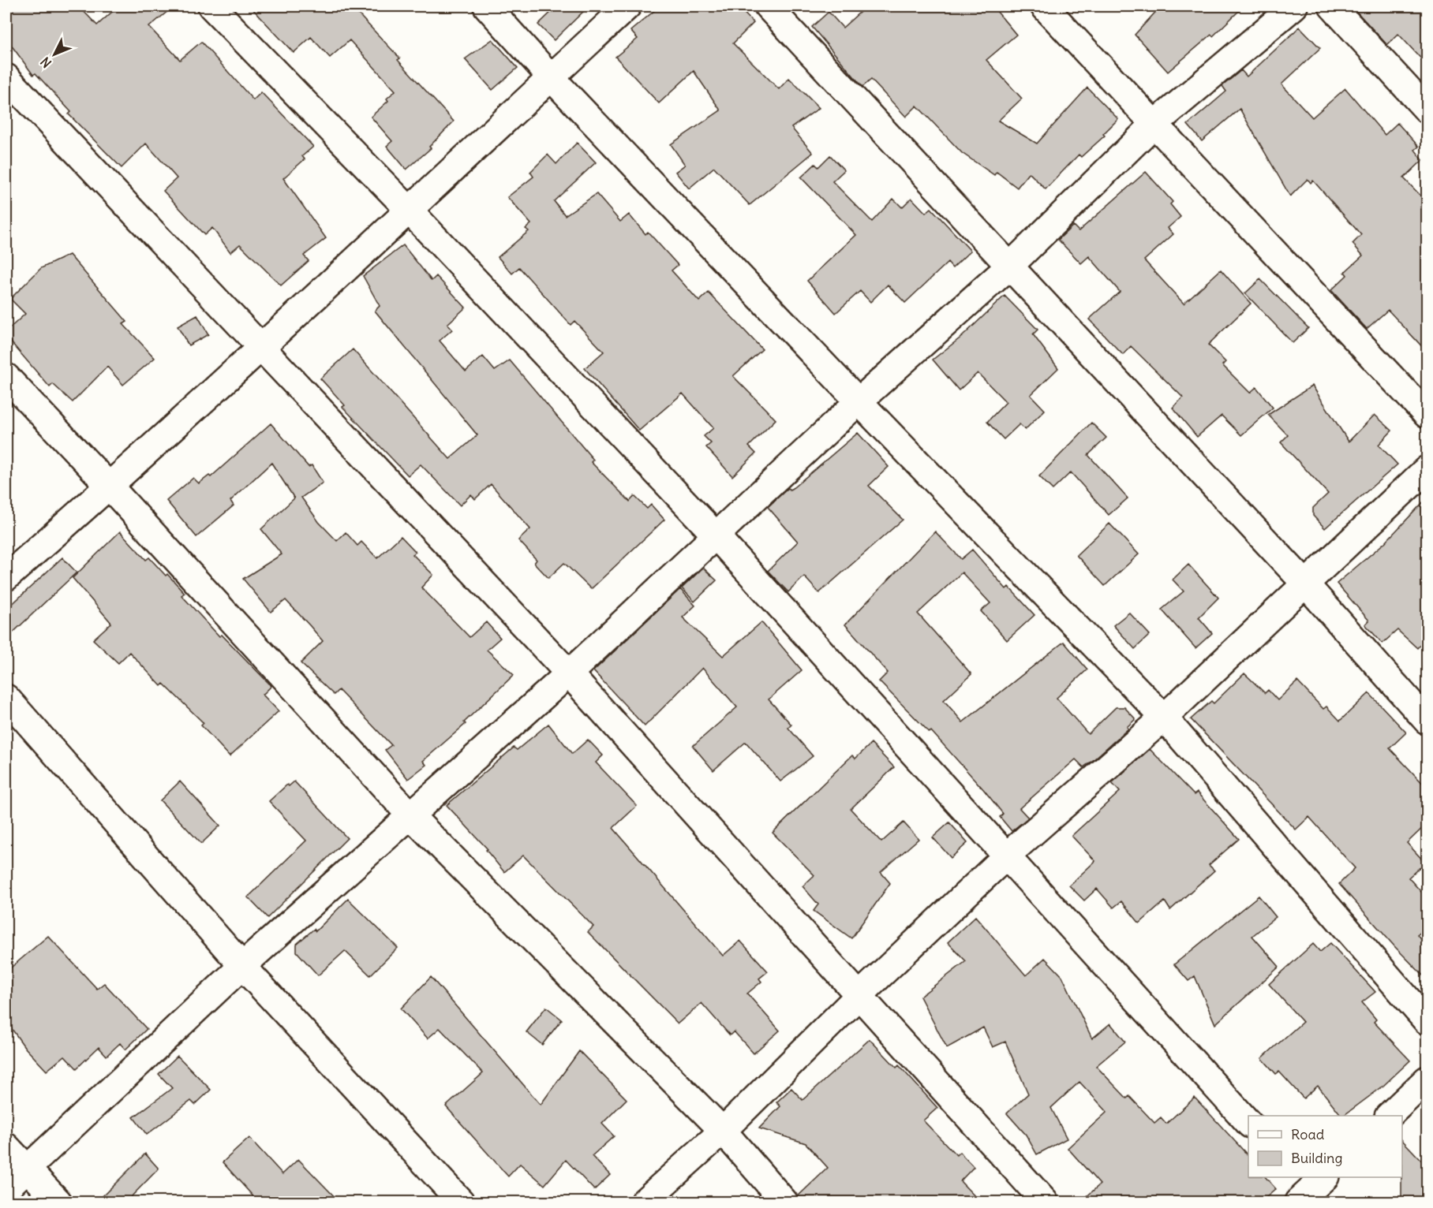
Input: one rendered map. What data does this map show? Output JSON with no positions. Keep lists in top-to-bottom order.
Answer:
{
  "legend": ["Road", "Building"],
  "north": "bottom left"
}
